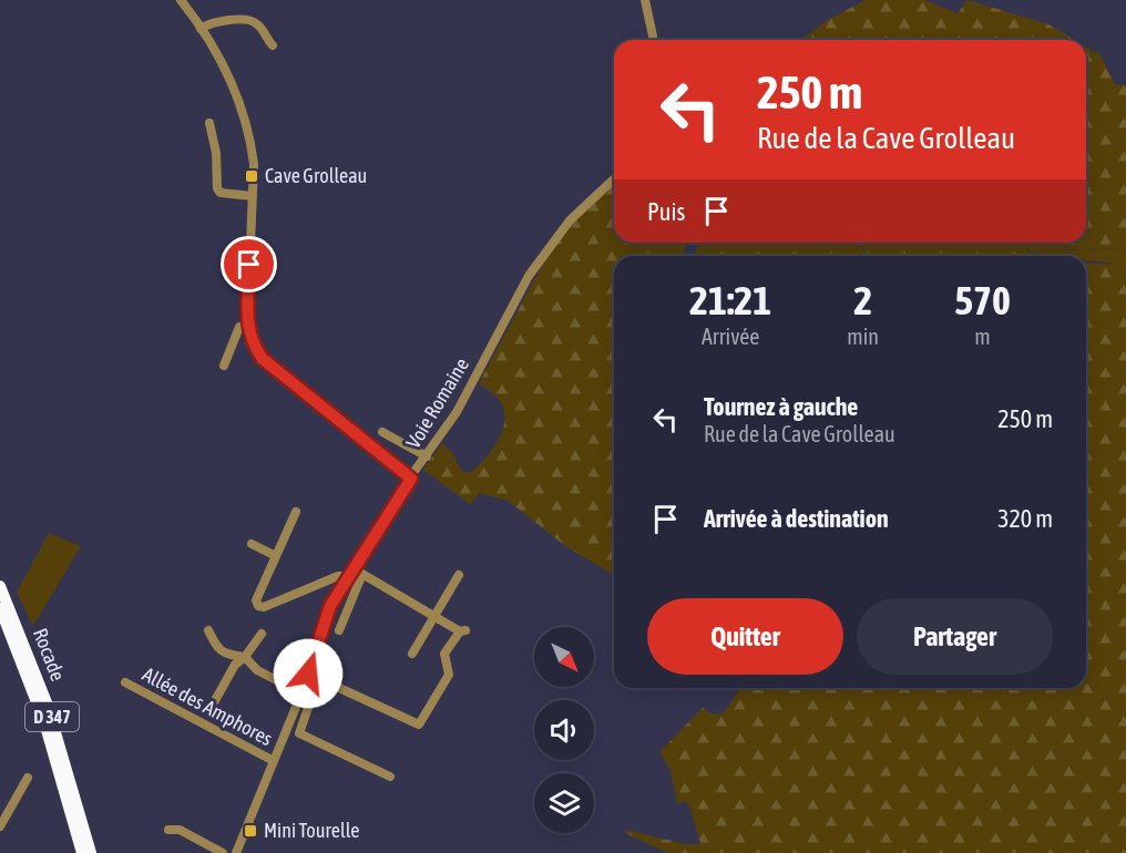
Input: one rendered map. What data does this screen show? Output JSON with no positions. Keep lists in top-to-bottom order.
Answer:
{
  "streets": {
    "highway": ["Rocade", "D 347"],
    "street": ["Voie Romaine", "Allée des Amphores"]
  },
  "crossings": [
    ["Voie Romaine", "Allée des Amphores"]
  ],
  "places": {
    "transit": ["Cave Grolleau", "Mini Tourelle"]
  },
  "north": "bottom right",
  "page": {
    "turn": ["250 m", "Rue de la Cave Grolleau"],
    "then": "Puis",
    "eta": [
      "21:21",
      "Arrivée",
      "2",
      "min",
      "570",
      "m"
    ],
    "list": [
      {
        "name": "Tournez à gauche",
        "note": "Rue de la Cave Grolleau",
        "value": "250 m"
      },
      {
        "name": "Arrivée à destination",
        "value": "320 m"
      }
    ],
    "buttons": ["Quitter", "Partager"]
  }
}
